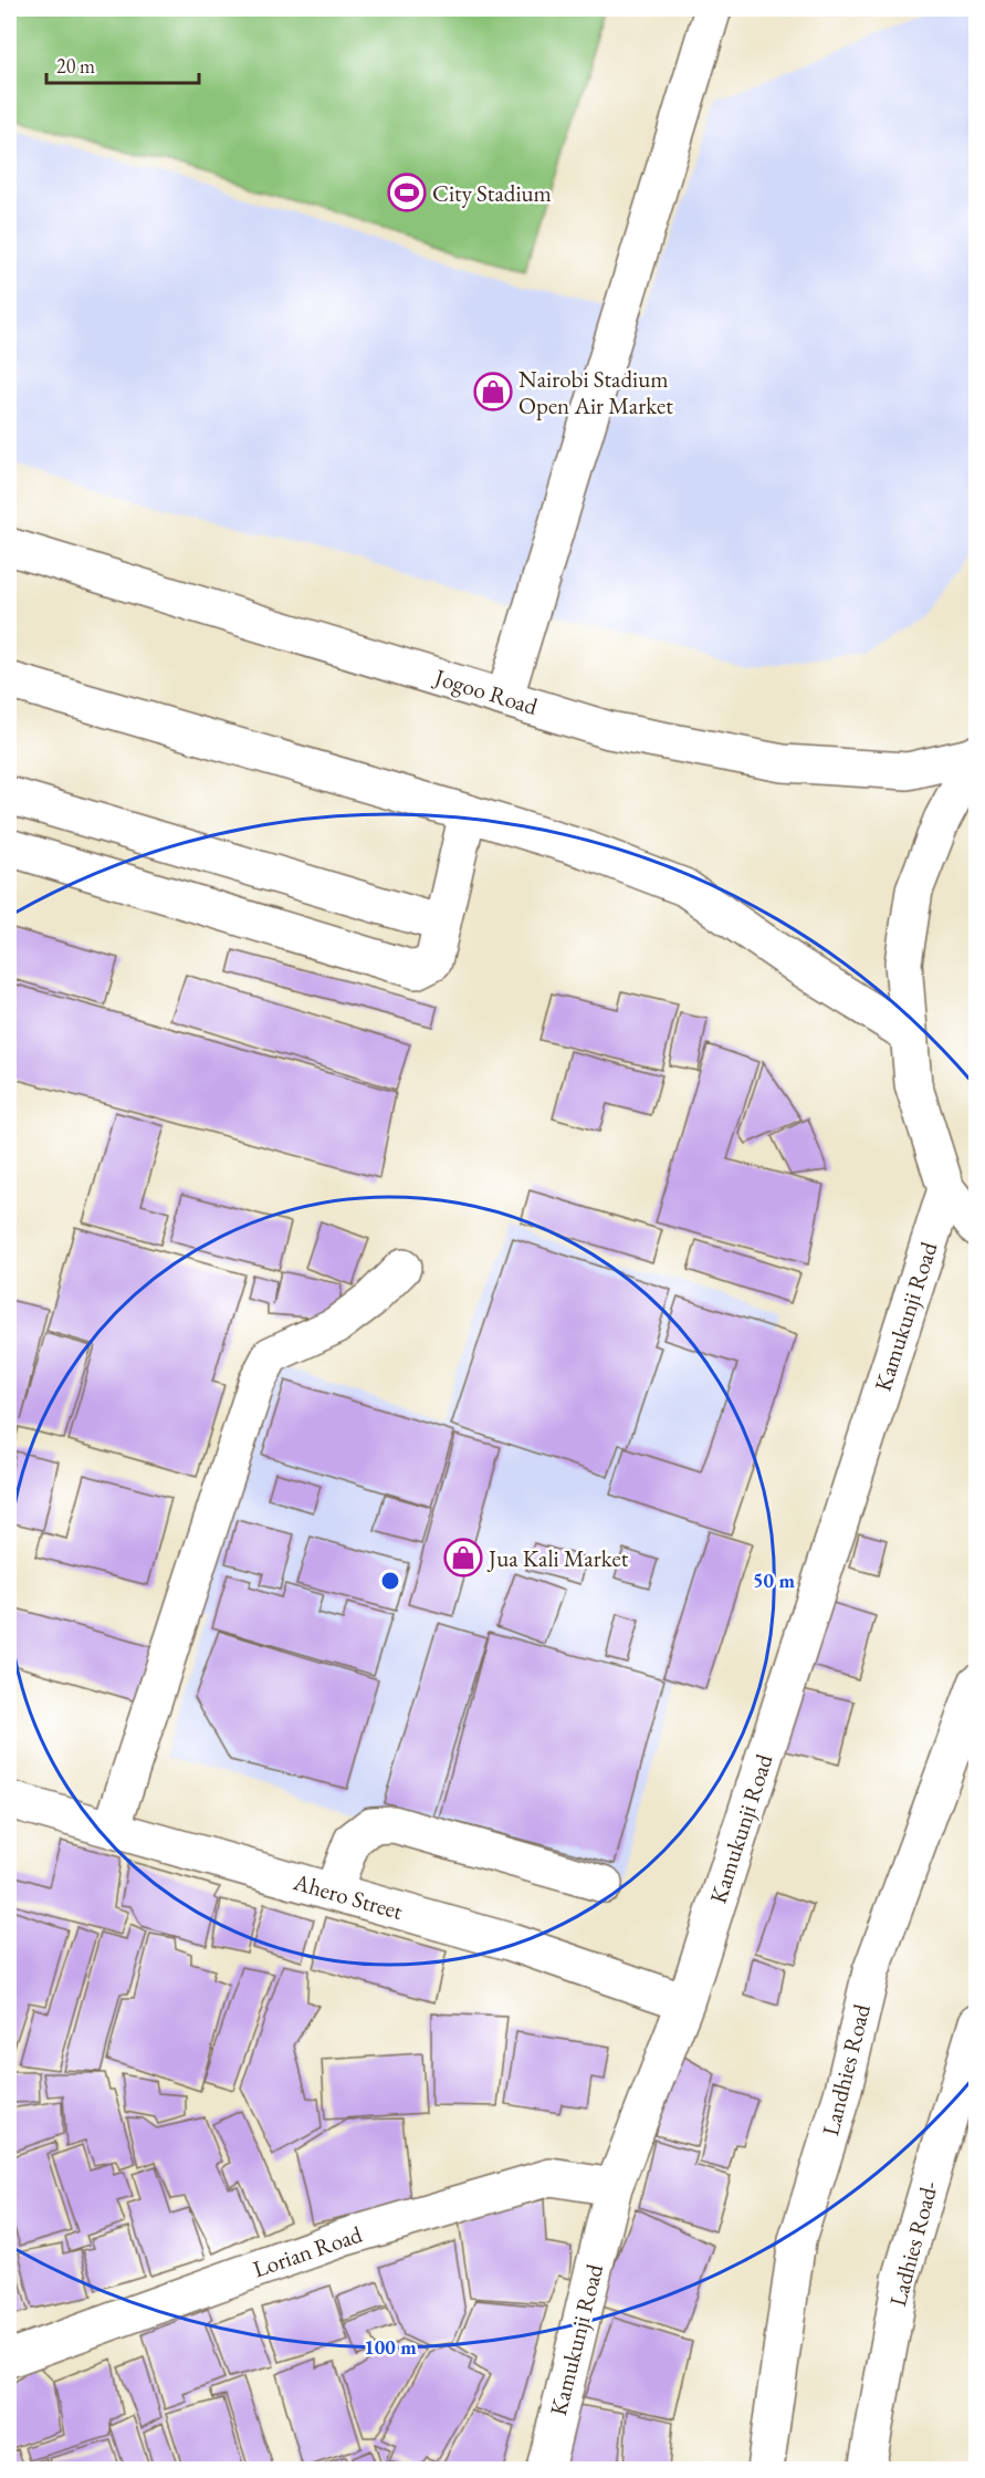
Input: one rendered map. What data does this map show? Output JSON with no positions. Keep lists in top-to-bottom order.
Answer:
{
  "streets": {
    "main road": [
      "Jogoo Road",
      "Kamukunji Road",
      "Ahero Street",
      "Landhies Road",
      "Ladhies Road-",
      "Lorian Road"
    ]
  },
  "crossings": [
    ["Kamukunji Road", "Ahero Street"],
    ["Kamukunji Road", "Lorian Road"]
  ],
  "places": {
    "sports": ["City Stadium"],
    "shop": ["Nairobi Stadium Open Air Market", "Jua Kali Market"]
  },
  "scale_bar": "20 m",
  "rings": ["50 m", "100 m"]
}
